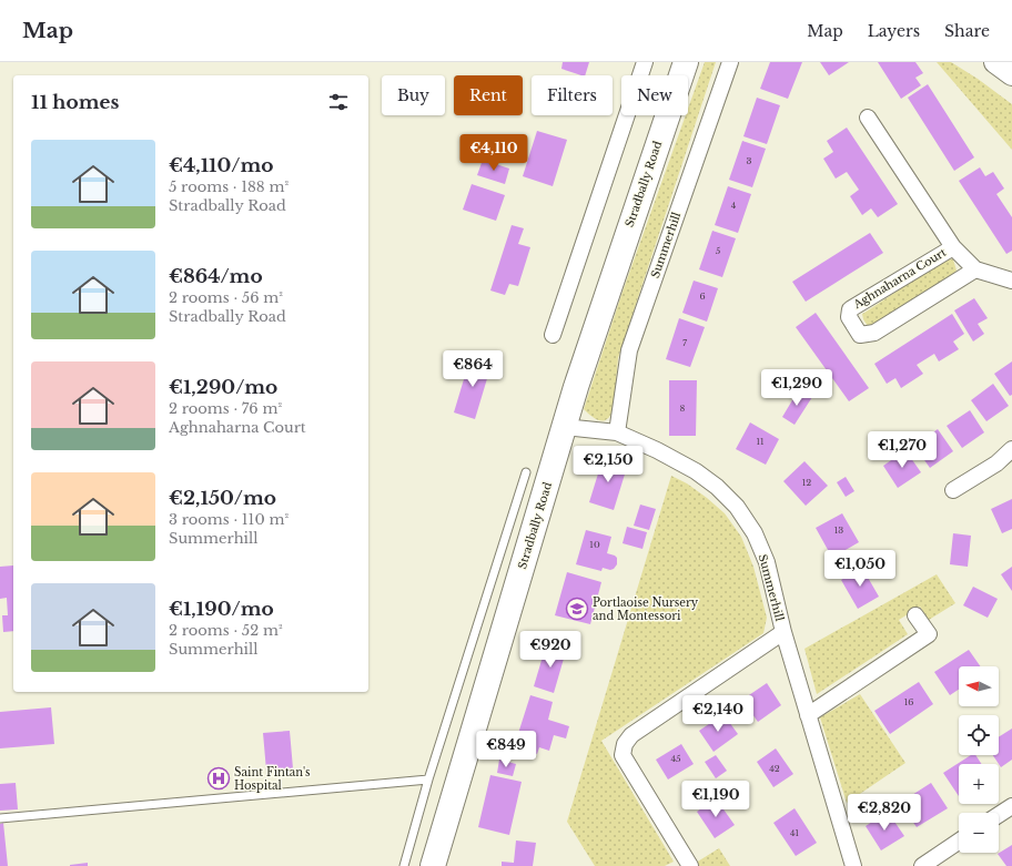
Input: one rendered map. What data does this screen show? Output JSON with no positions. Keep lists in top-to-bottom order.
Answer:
{
  "streets": {
    "main road": ["Stradbally Road"],
    "street": ["Summerhill", "Aghnaharna Court"]
  },
  "crossings": [
    ["Stradbally Road", "Summerhill"]
  ],
  "places": {
    "school or university": ["Portlaoise Nursery and Montessori"],
    "hospital": ["Saint Fintan's Hospital"]
  },
  "house_numbers": [
    "3",
    "4",
    "5",
    "6",
    "7",
    "8",
    "11",
    "12",
    "13",
    "10",
    "16",
    "45",
    "42",
    "41"
  ],
  "north": "left",
  "page": {
    "header": "Map",
    "nav": ["Map", "Layers", "Share"],
    "chip": [
      "Buy",
      "Rent",
      "Filters",
      "New"
    ],
    "heading": "11 homes",
    "list": [
      {
        "name": "€4,110/mo",
        "note": "5 rooms · 188 m² · Stradbally Road"
      },
      {
        "name": "€864/mo",
        "note": "2 rooms · 56 m² · Stradbally Road"
      },
      {
        "name": "€1,290/mo",
        "note": "2 rooms · 76 m² · Aghnaharna Court"
      },
      {
        "name": "€2,150/mo",
        "note": "3 rooms · 110 m² · Summerhill"
      },
      {
        "name": "€1,190/mo",
        "note": "2 rooms · 52 m² · Summerhill"
      }
    ],
    "price": [
      "€4,110",
      "€864",
      "€1,290",
      "€1,270",
      "€2,150",
      "€1,050",
      "€920",
      "€2,140",
      "€849",
      "€1,190",
      "€2,820"
    ],
    "map_buttons": ["+", "−"]
  }
}
